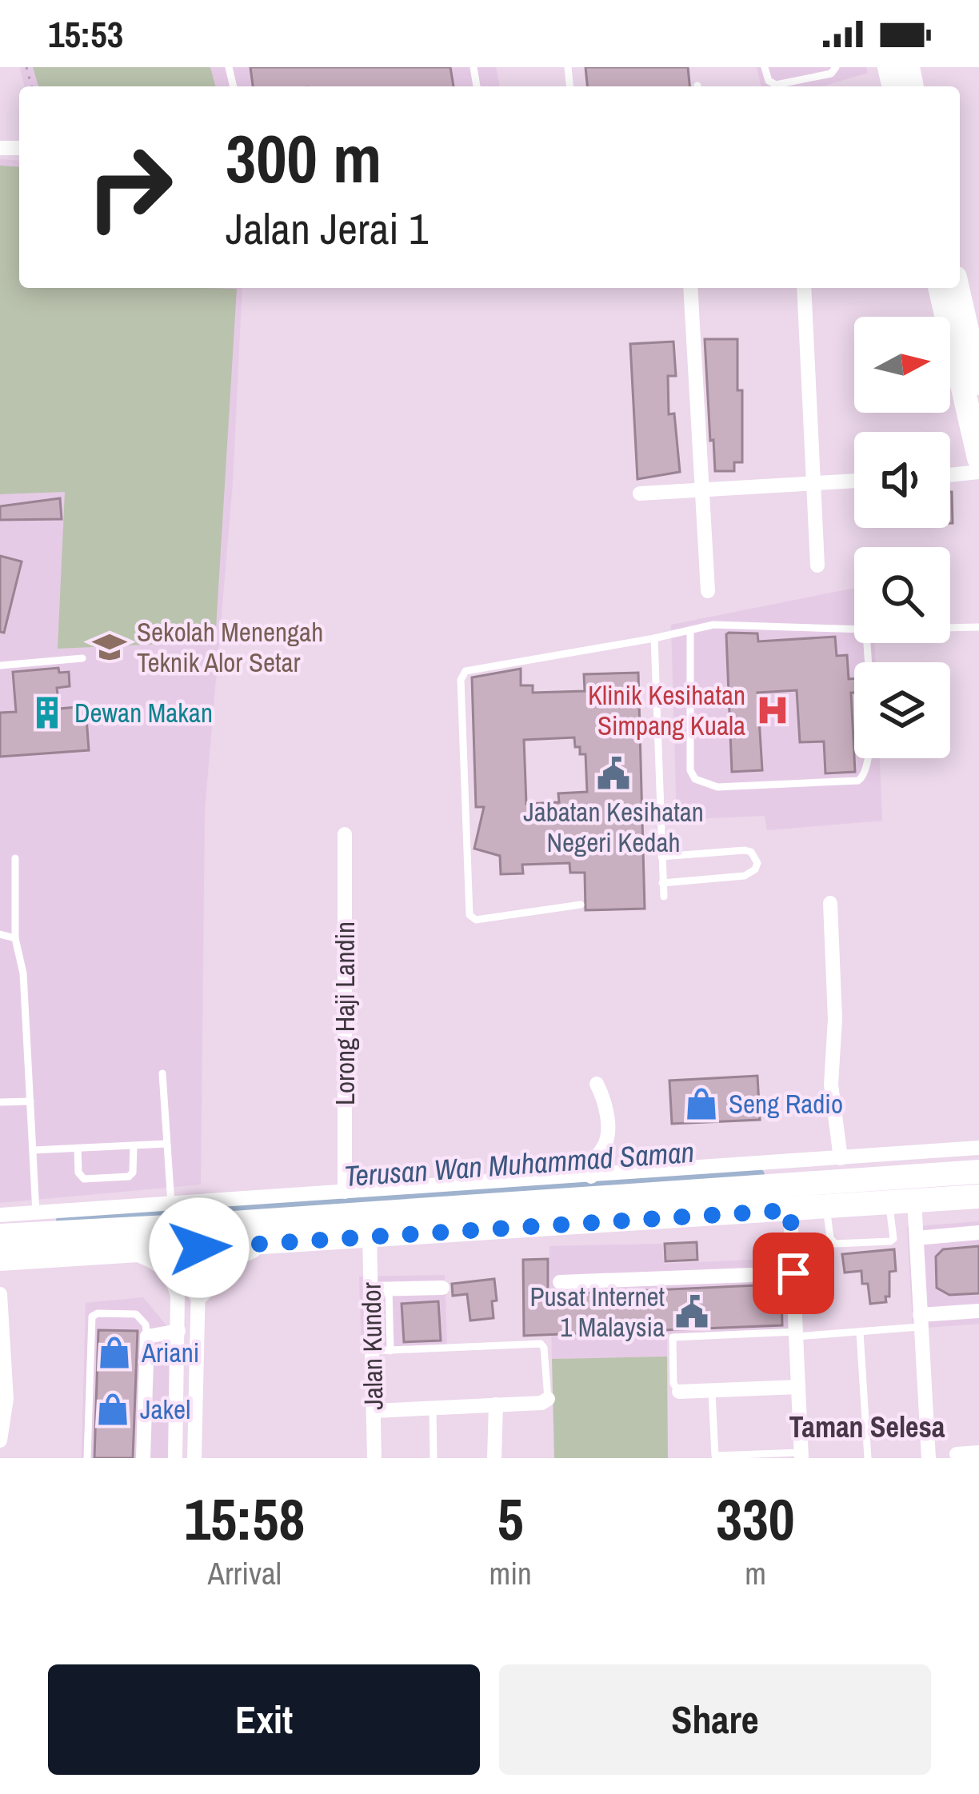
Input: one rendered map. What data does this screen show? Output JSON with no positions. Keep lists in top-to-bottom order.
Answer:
{
  "streets": {
    "street": ["Lorong Haji Landin", "Jalan Kundor"]
  },
  "districts": ["Taman Selesa"],
  "water": ["Terusan Wan Muhammad Saman"],
  "places": {
    "school or university": ["Sekolah Menengah Teknik Alor Setar"],
    "hospital": ["Klinik Kesihatan Simpang Kuala"],
    "building": ["Dewan Makan"],
    "public building": ["Jabatan Kesihatan Negeri Kedah", "Pusat Internet 1 Malaysia"],
    "shop": ["Seng Radio", "Ariani", "Jakel"]
  },
  "north": "right",
  "page": {
    "status": "15:53",
    "turn": ["300 m", "Jalan Jerai 1"],
    "eta": [
      "15:58",
      "Arrival",
      "5",
      "min",
      "330",
      "m"
    ],
    "buttons": ["Exit", "Share"]
  }
}
